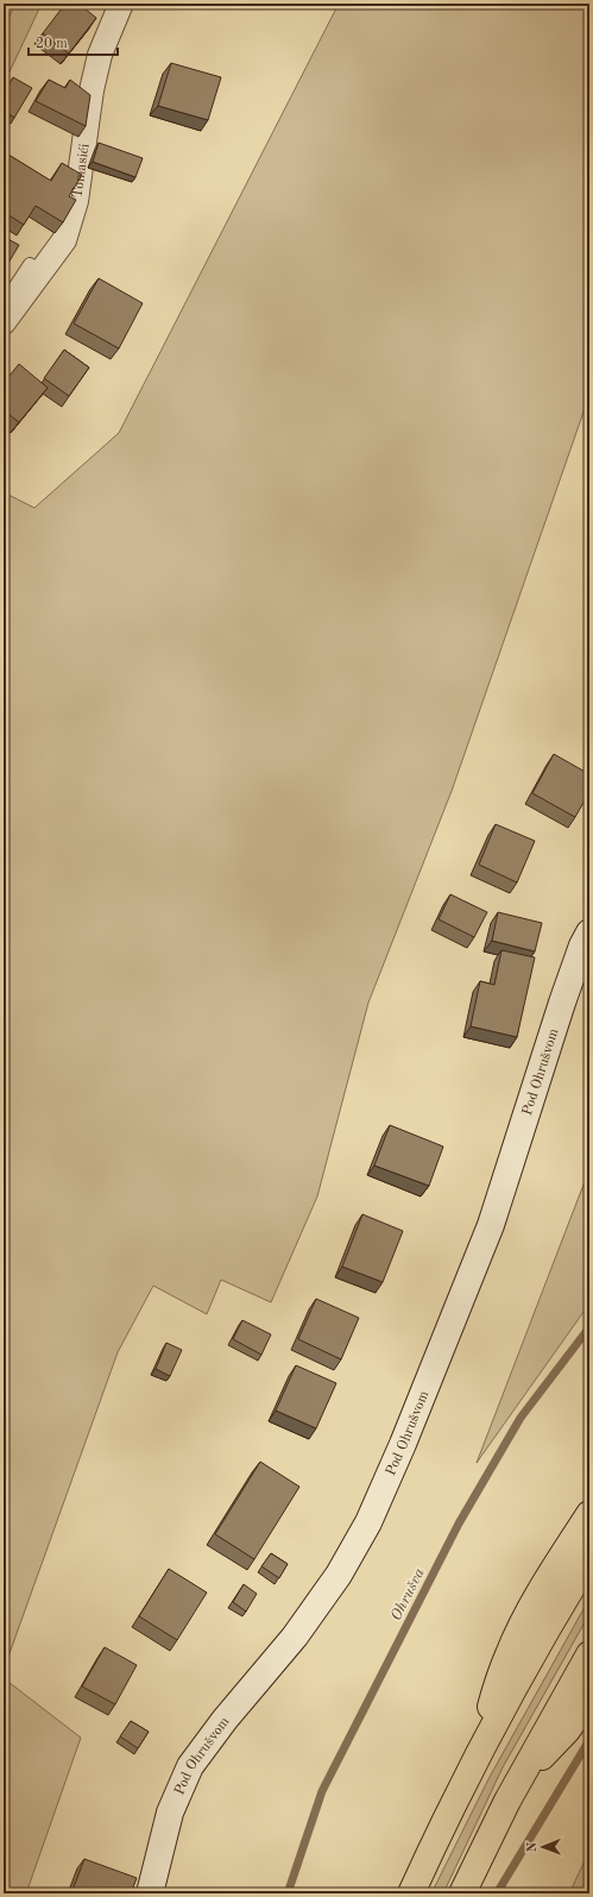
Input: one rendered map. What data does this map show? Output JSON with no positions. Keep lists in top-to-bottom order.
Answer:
{
  "streets": {
    "street": ["Tomasići", "Pod Ohrušvom"]
  },
  "water": ["Ohrušva"],
  "scale_bar": "20 m",
  "north": "left"
}
